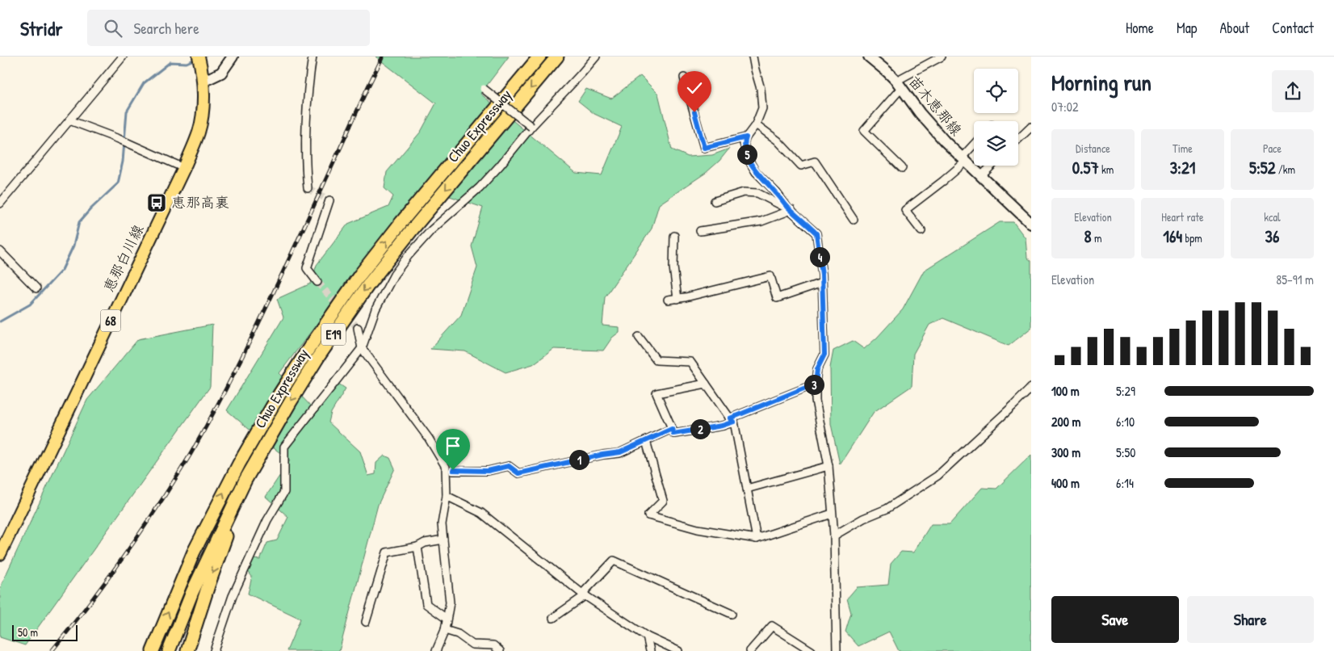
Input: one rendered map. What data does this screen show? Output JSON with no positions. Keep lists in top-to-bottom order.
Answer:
{
  "streets": {
    "highway": ["Chuo Expressway", "E19"],
    "main road": ["苗木恵那線", "恵那白川線", "68"]
  },
  "places": {
    "bus stop": ["恵那高裏"]
  },
  "scale_bar": "50 m",
  "page": {
    "header": "Stridr",
    "search": "Search here",
    "nav": [
      "Home",
      "Map",
      "About",
      "Contact"
    ],
    "heading": ["Morning run", "07:02"],
    "stats": [
      ["Distance", "0.57 km"],
      ["Time", "3:21"],
      ["Pace", "5:52 /km"],
      ["Elevation", "8 m"],
      ["Heart rate", "164 bpm"],
      ["kcal", "36"]
    ],
    "pins": [
      "5",
      "4",
      "3",
      "2",
      "1"
    ],
    "chart": ["Elevation", "85–91 m"],
    "list": [
      {
        "name": "100 m",
        "note": "5:29"
      },
      {
        "name": "200 m",
        "note": "6:10"
      },
      {
        "name": "300 m",
        "note": "5:50"
      },
      {
        "name": "400 m",
        "note": "6:14"
      }
    ],
    "buttons": ["Save", "Share"],
    "scale": "50 m"
  }
}
